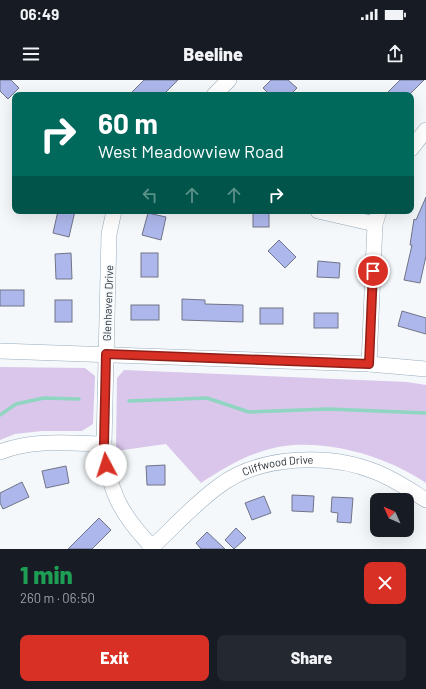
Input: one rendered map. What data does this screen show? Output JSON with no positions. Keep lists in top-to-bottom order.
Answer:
{
  "streets": {
    "street": ["Glenhaven Drive", "Cliffwood Drive"]
  },
  "crossings": [
    ["Glenhaven Drive", "Cliffwood Drive"]
  ],
  "north": "top left",
  "page": {
    "status": "06:49",
    "header": "Beeline",
    "turn": ["60 m", "West Meadowview Road"],
    "heading": ["1 min", "260 m · 06:50"],
    "buttons": ["Exit", "Share"]
  }
}
